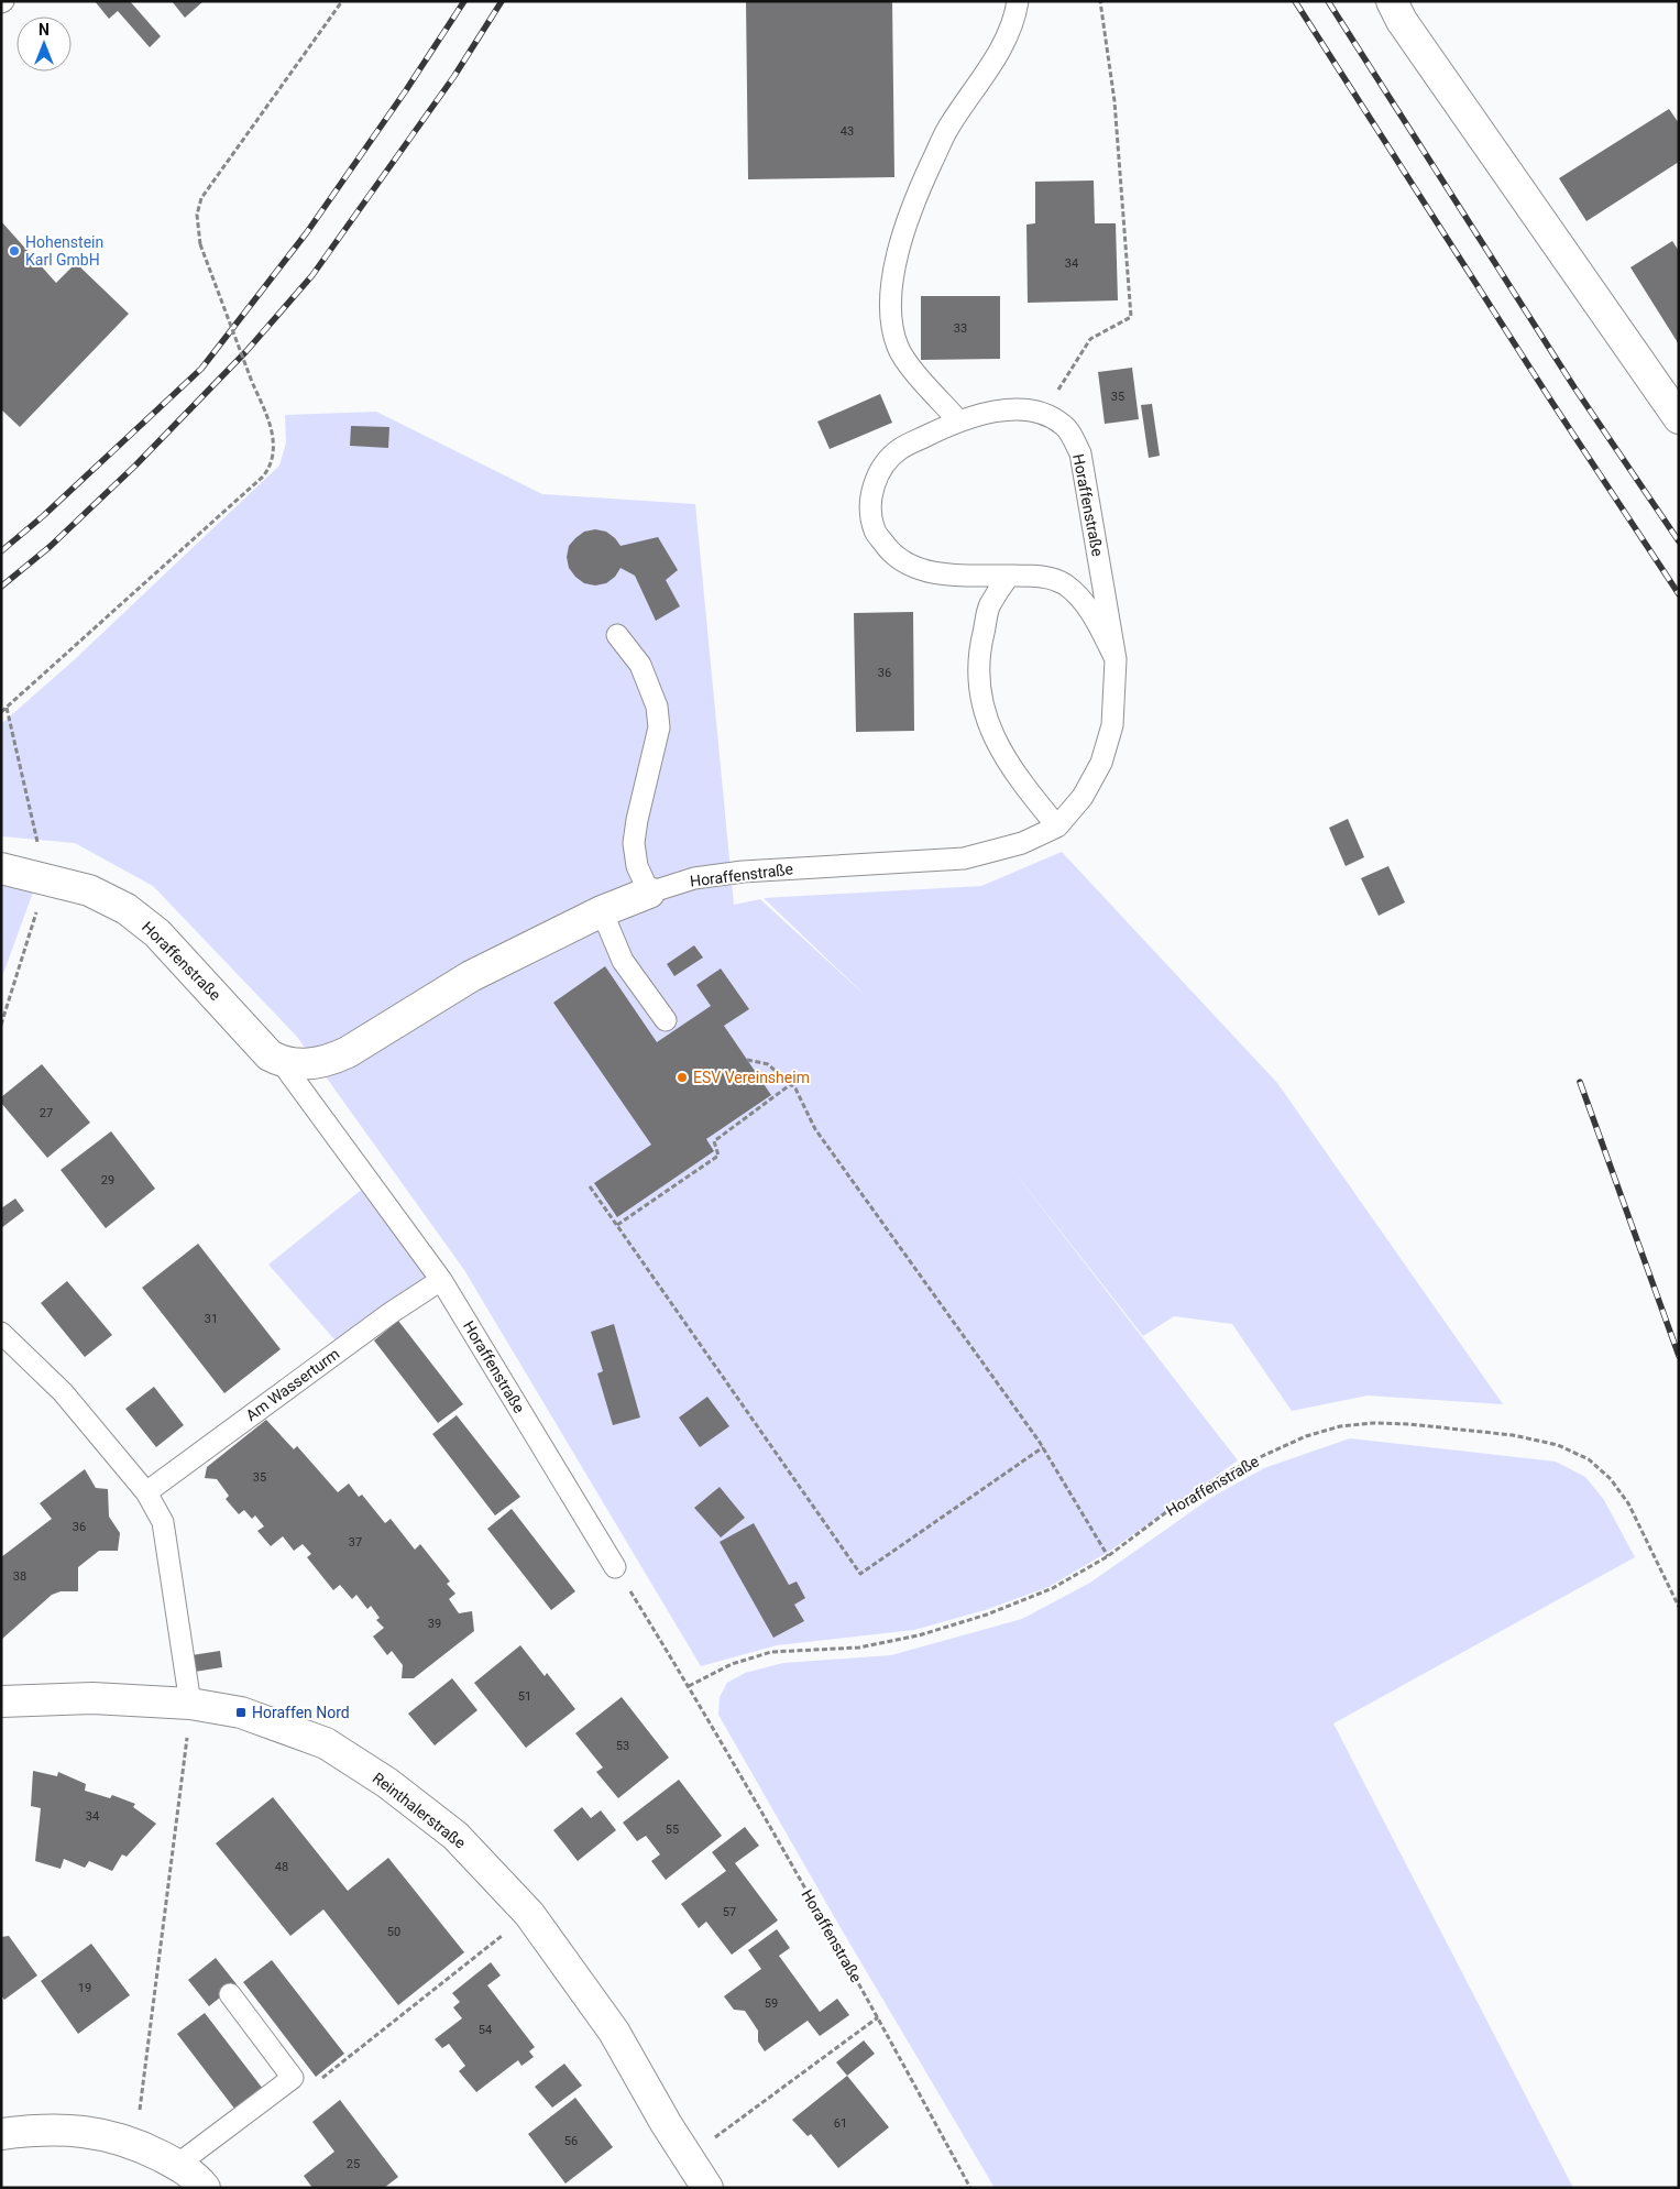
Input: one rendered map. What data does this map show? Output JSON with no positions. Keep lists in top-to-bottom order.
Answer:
{
  "streets": {
    "street": ["Horaffenstraße", "Reinthalerstraße"],
    "lane": ["Am Wasserturm"]
  },
  "crossings": [
    ["Horaffenstraße", "Am Wasserturm"]
  ],
  "places": {
    "other": ["Hohenstein Karl GmbH", "ESV Vereinsheim"],
    "transit": ["Horaffen Nord"]
  },
  "house_numbers": [
    "43",
    "34",
    "33",
    "35",
    "36",
    "27",
    "29",
    "31",
    "35",
    "36",
    "37",
    "38",
    "39",
    "51",
    "53",
    "34",
    "55",
    "48",
    "57",
    "50",
    "19",
    "59",
    "54",
    "61",
    "56",
    "25"
  ],
  "north": "top"
}
